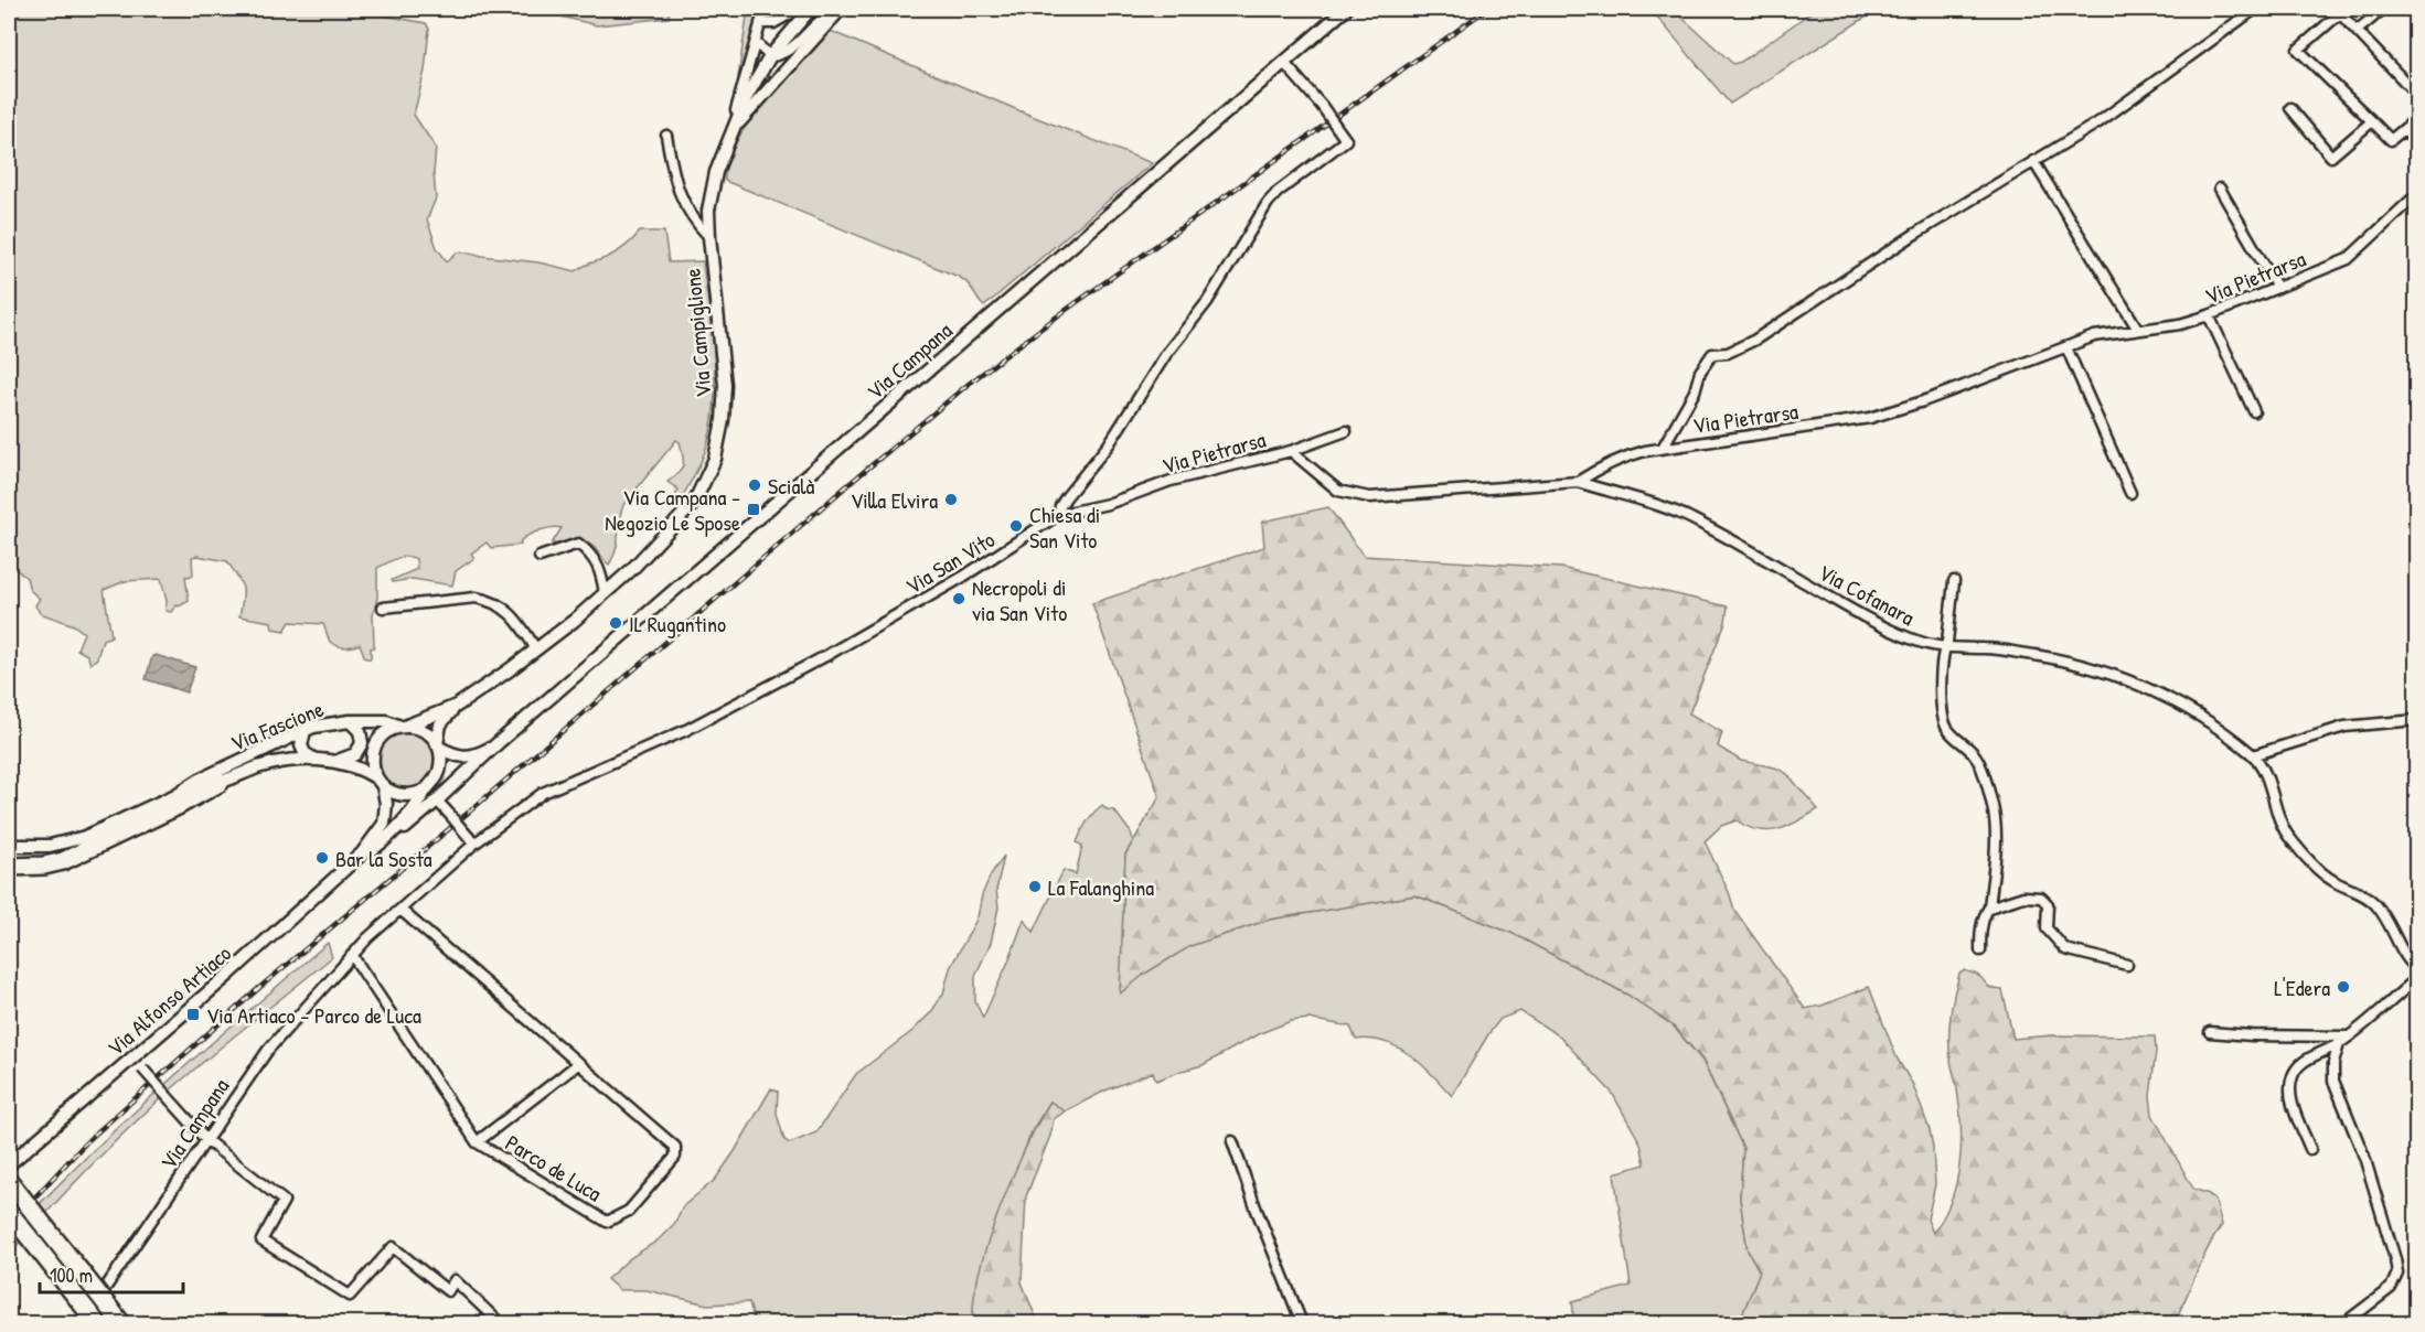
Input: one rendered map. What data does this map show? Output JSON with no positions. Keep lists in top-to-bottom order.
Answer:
{
  "streets": {
    "main road": [
      "Via Campiglione",
      "Via Campana",
      "Via Fascione",
      "Via Alfonso Artiaco"
    ],
    "street": [
      "Via Pietrarsa",
      "Via San Vito",
      "Via Cofanara",
      "Parco de Luca"
    ]
  },
  "crossings": [
    ["Via Pietrarsa", "Via San Vito"],
    ["Via Pietrarsa", "Via Cofanara"],
    ["Via Campiglione", "Via Campana"],
    ["Via Campiglione", "Via Fascione"],
    ["Via Campana", "Via San Vito"],
    ["Via Campana", "Via Fascione"],
    ["Via Campana", "Parco de Luca"],
    ["Via San Vito", "Parco de Luca"]
  ],
  "places": {
    "other": [
      "Scialà",
      "Villa Elvira",
      "Chiesa di San Vito",
      "Necropoli di via San Vito",
      "IL Rugantino",
      "Bar la Sosta",
      "La Falanghina",
      "L'Edera"
    ],
    "transit": ["Via Campana - Negozio Le Spose", "Via Artiaco - Parco de Luca"]
  },
  "scale_bar": "100 m"
}
